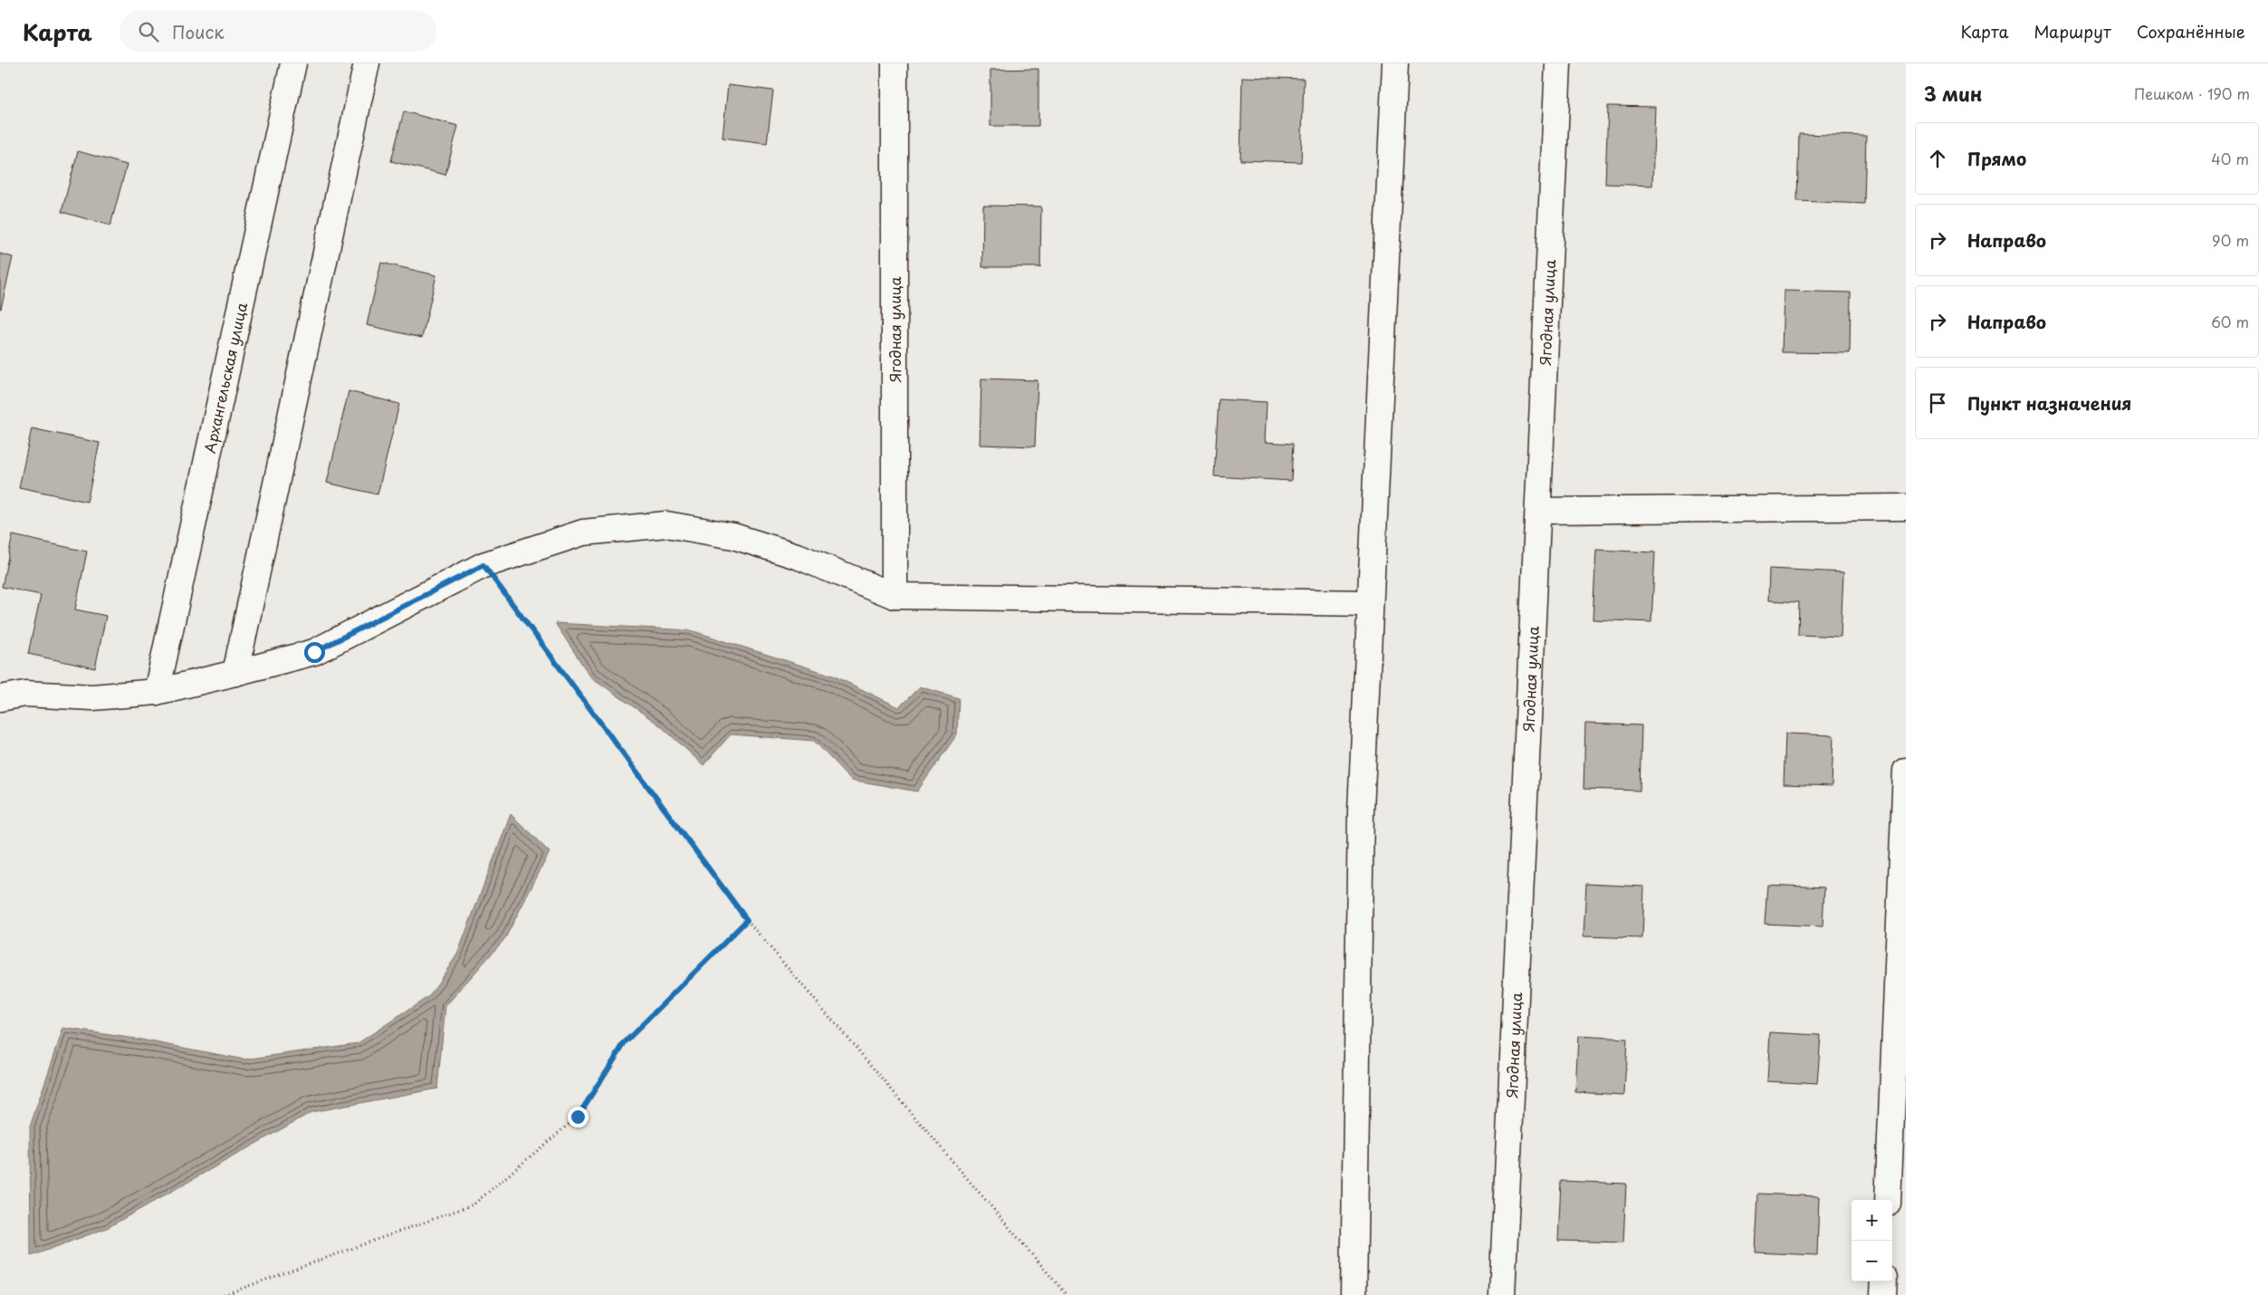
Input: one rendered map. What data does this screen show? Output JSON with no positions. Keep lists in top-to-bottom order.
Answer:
{
  "streets": {
    "street": ["Ягодная улица", "Архангельская улица"]
  },
  "page": {
    "header": "Карта",
    "search": "Поиск",
    "nav": ["Карта", "Маршрут", "Сохранённые"],
    "heading": ["3 мин", "Пешком · 190 m"],
    "list": [
      ["Прямо", "40 m"],
      ["Направо", "90 m"],
      ["Направо", "60 m"],
      "Пункт назначения"
    ],
    "map_buttons": ["+", "−"]
  }
}
